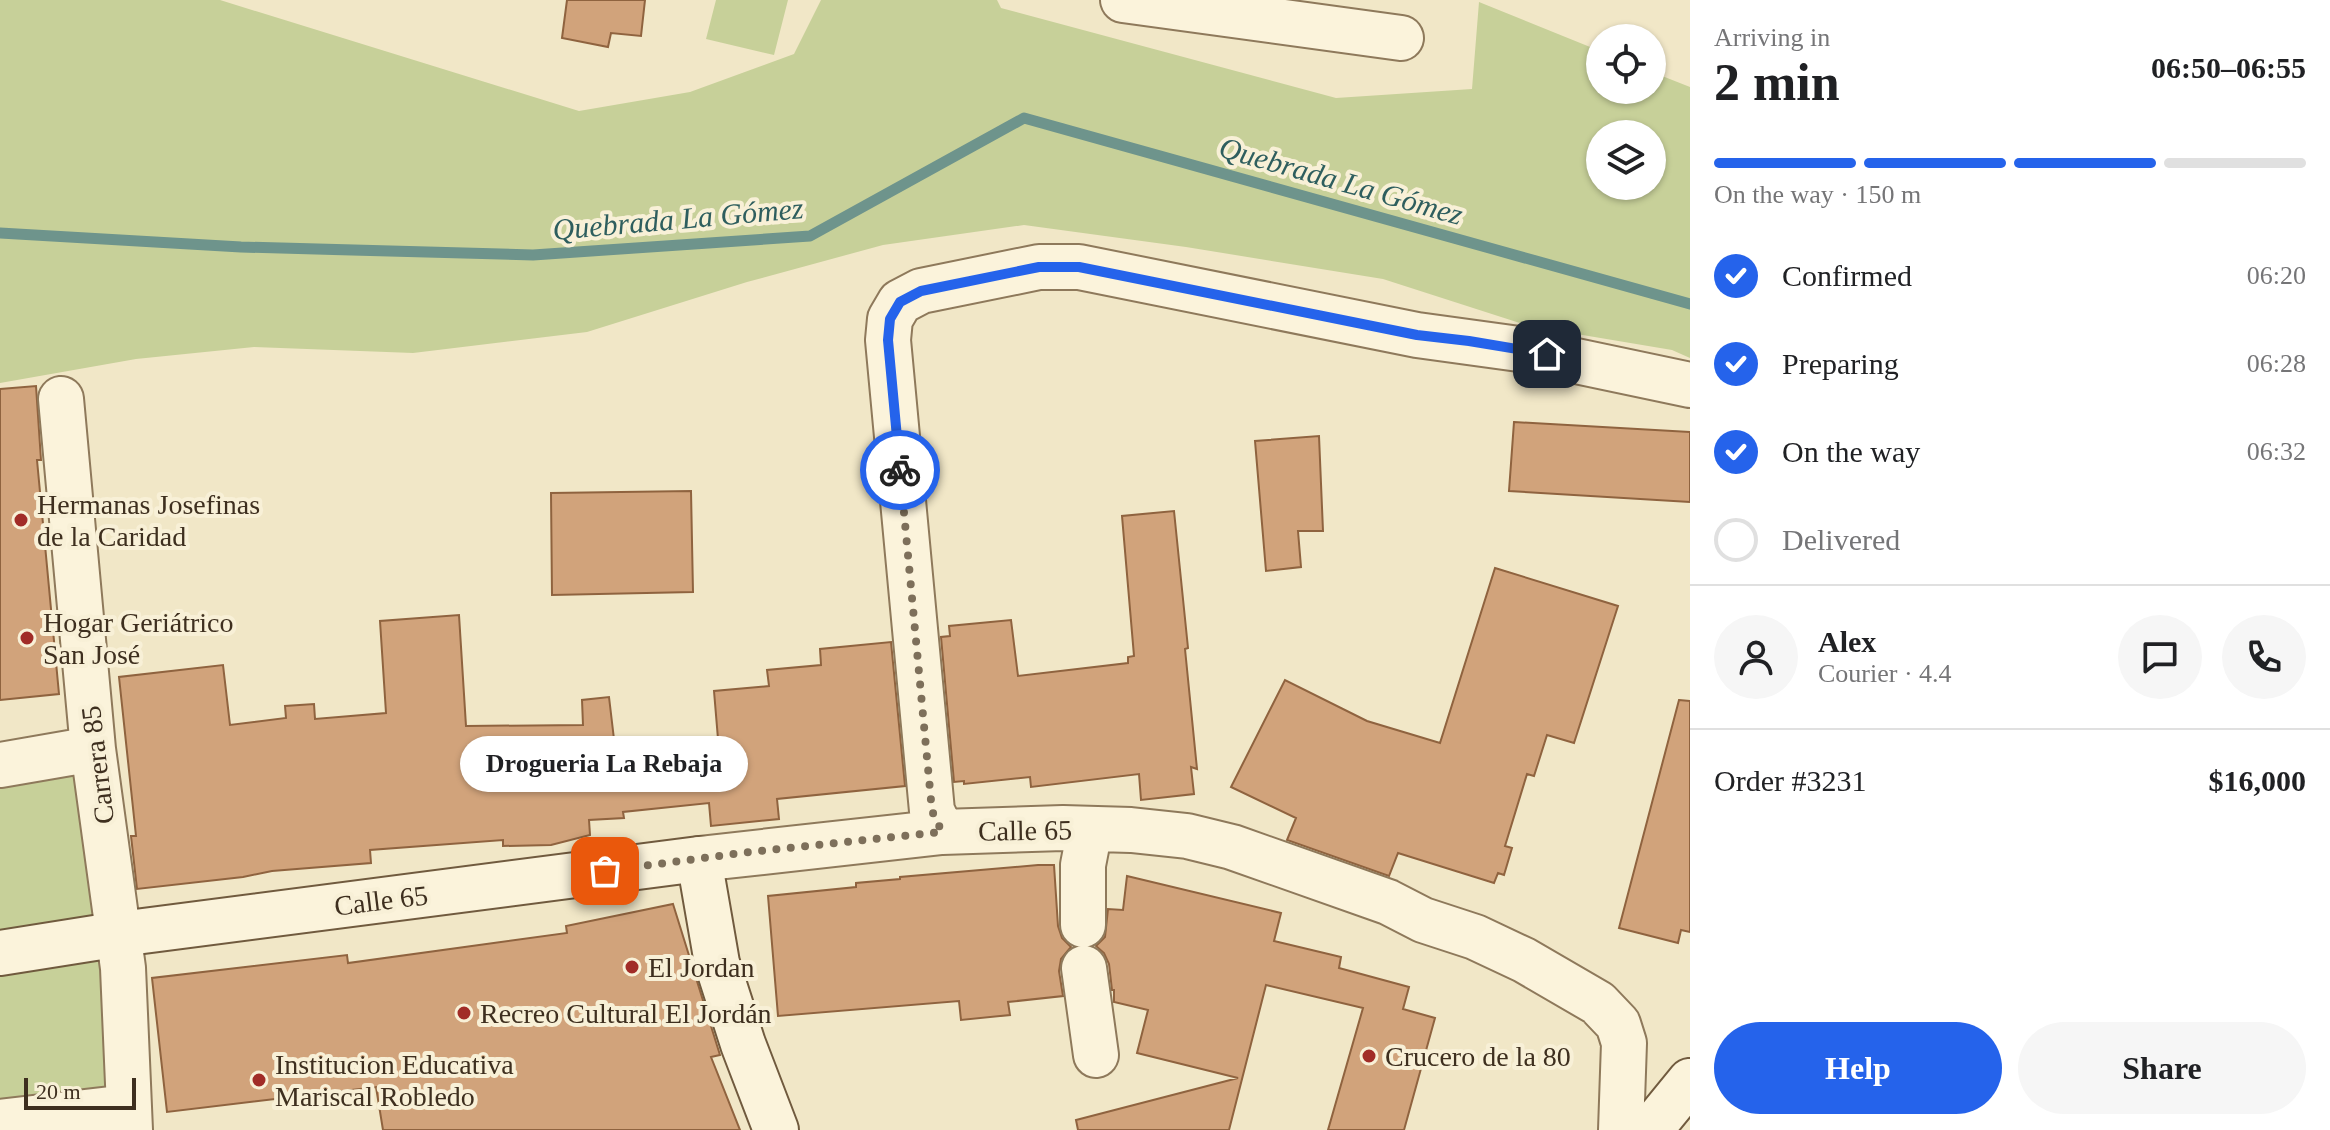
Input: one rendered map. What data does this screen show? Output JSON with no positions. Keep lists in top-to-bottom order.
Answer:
{
  "streets": {
    "street": ["Carrera 85", "Calle 65"]
  },
  "crossings": [
    ["Carrera 85", "Calle 65"]
  ],
  "water": ["Quebrada La Gómez"],
  "places": [
    "Hermanas Josefinas de la Caridad",
    "Hogar Geriátrico San José",
    "Drogueria La Rebaja",
    "El Jordan",
    "Recreo Cultural El Jordán",
    "Crucero de la 80",
    "Institucion Educativa Mariscal Robledo"
  ],
  "scale_bar": "20 m",
  "page": {
    "heading": ["2 min", "Arriving in", "06:50–06:55"],
    "panel": [
      "Alex",
      "Courier · 4.4",
      "Order #3231",
      "$16,000"
    ],
    "bar": "On the way · 150 m",
    "list": [
      ["Confirmed", "06:20"],
      ["Preparing", "06:28"],
      ["On the way", "06:32"],
      "Delivered"
    ],
    "bubble": "Drogueria La Rebaja",
    "buttons": ["Help", "Share"],
    "scale": "20 m"
  }
}
